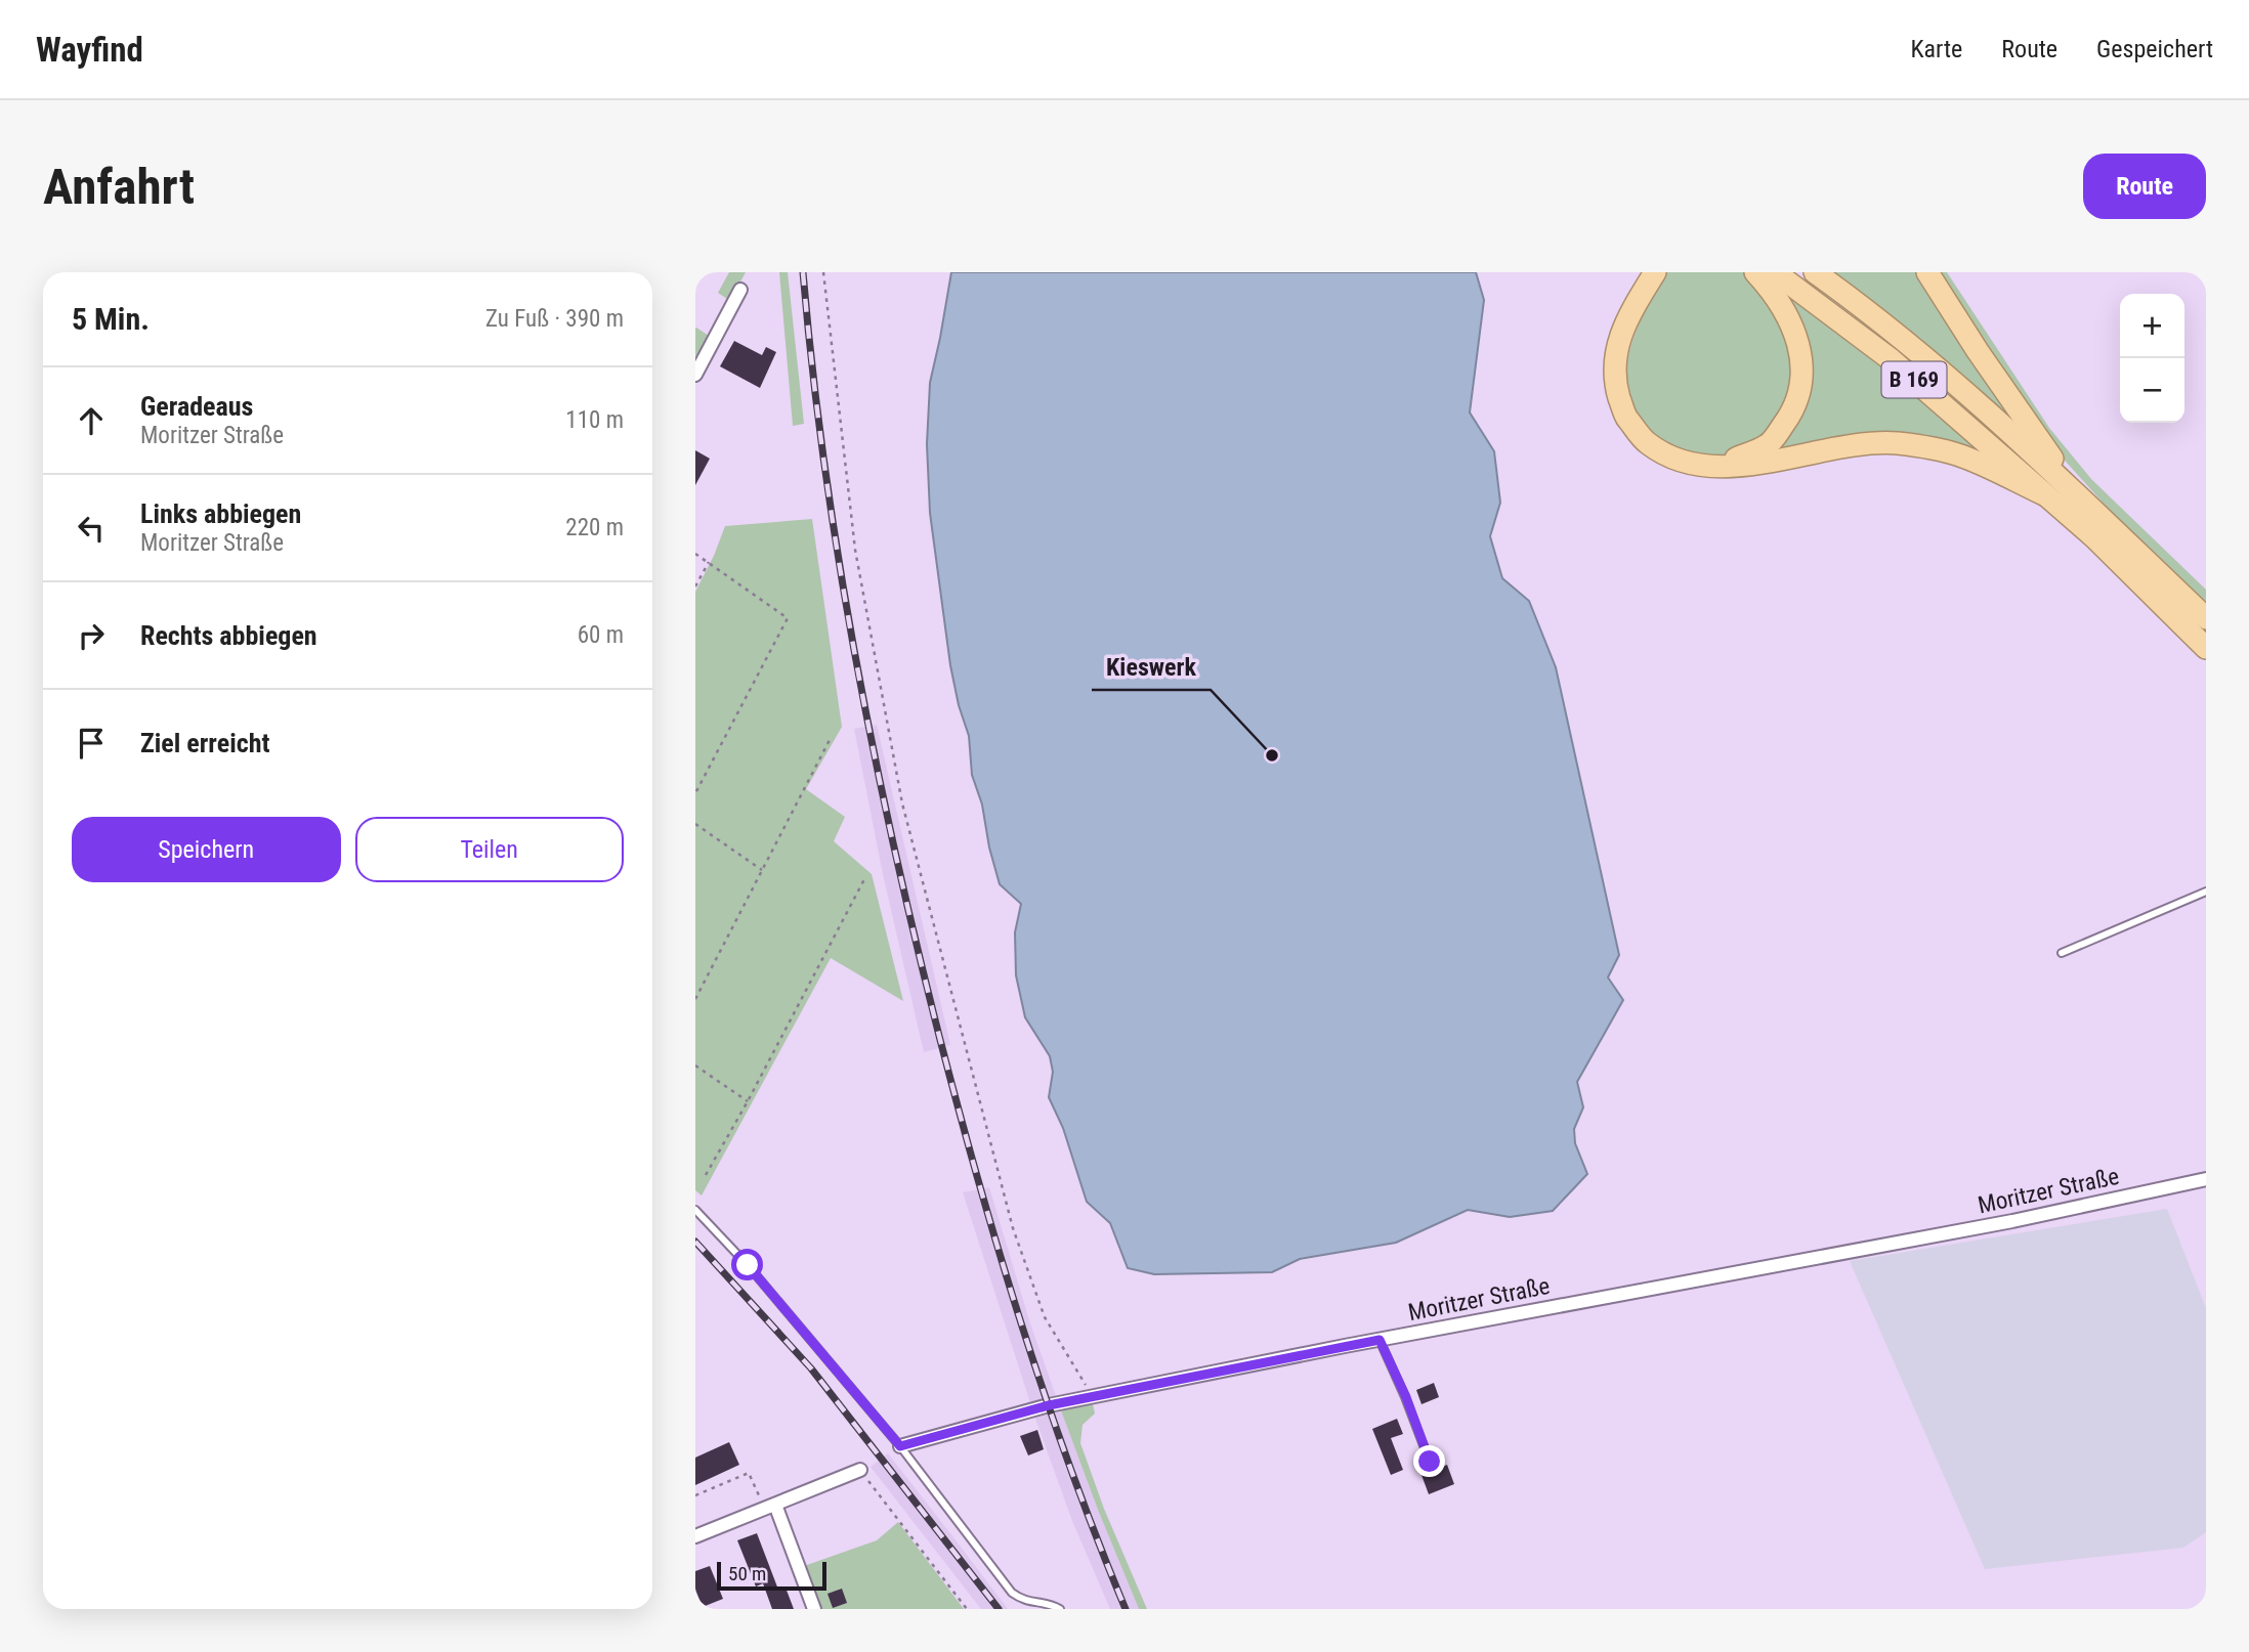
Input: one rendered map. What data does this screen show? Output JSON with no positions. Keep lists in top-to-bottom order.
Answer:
{
  "streets": {
    "highway": ["B 169"],
    "street": ["Moritzer Straße"]
  },
  "places": ["Kieswerk"],
  "scale_bar": "50 m",
  "page": {
    "header": "Wayfind",
    "nav": ["Karte", "Route", "Gespeichert"],
    "buttons": [
      "Route",
      ["Speichern", "Teilen"]
    ],
    "title": "Anfahrt",
    "heading": ["5 Min.", "Zu Fuß · 390 m"],
    "map_buttons": ["+", "−"],
    "list": [
      ["Geradeaus", "Moritzer Straße", "110 m"],
      ["Links abbiegen", "Moritzer Straße", "220 m"],
      ["Rechts abbiegen", "60 m"],
      "Ziel erreicht"
    ],
    "scale": "50 m"
  }
}
